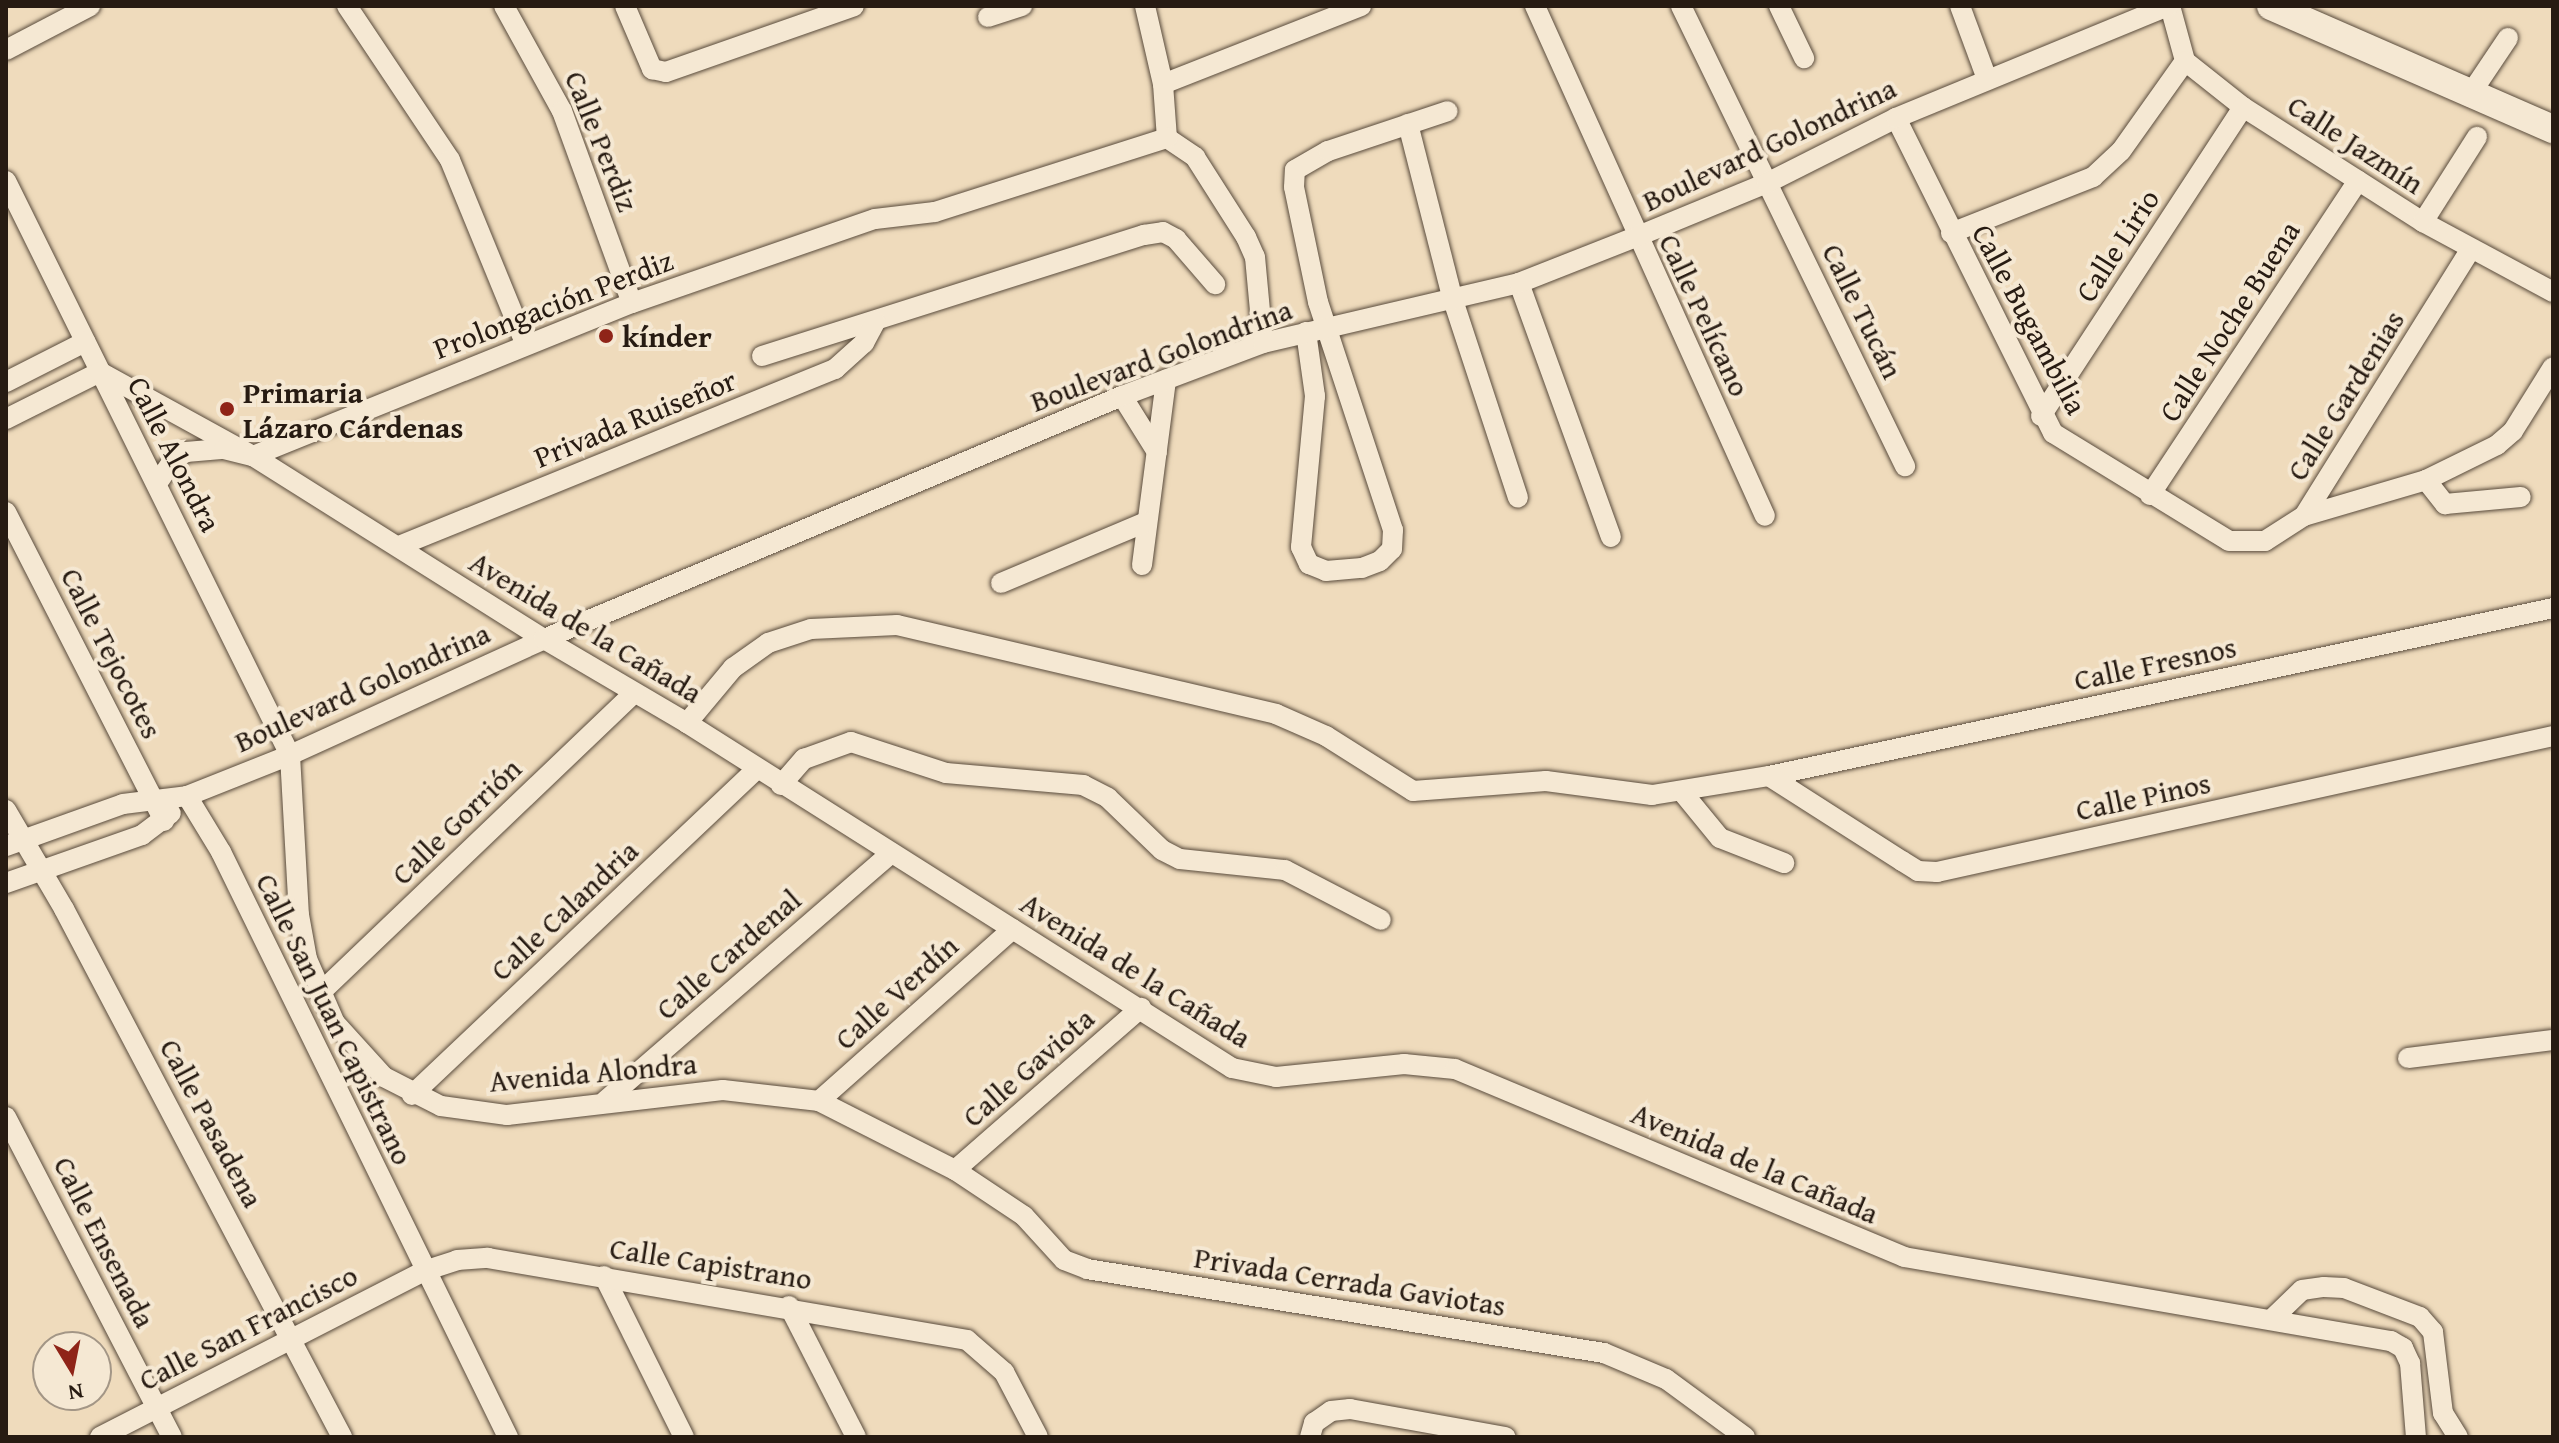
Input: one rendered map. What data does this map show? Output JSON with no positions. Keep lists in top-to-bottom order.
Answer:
{
  "streets": {
    "street": [
      "Calle Perdiz",
      "Boulevard Golondrina",
      "Calle Jazmín",
      "Calle Lirio",
      "Prolongación Perdiz",
      "Calle Tucán",
      "Calle Pelícano",
      "Calle Bugambilia",
      "Calle Noche Buena",
      "Calle Gardenias",
      "Privada Ruiseñor",
      "Calle Alondra",
      "Avenida de la Cañada",
      "Calle Tejocotes",
      "Calle Fresnos",
      "Calle Pinos",
      "Calle Gorrión",
      "Calle Calandria",
      "Calle Cardenal",
      "Calle Verdín",
      "Calle San Juan Capistrano",
      "Calle Gaviota",
      "Avenida Alondra",
      "Calle Pasadena",
      "Calle Ensenada",
      "Calle Capistrano",
      "Privada Cerrada Gaviotas",
      "Calle San Francisco"
    ]
  },
  "crossings": [
    ["Calle Perdiz", "Prolongación Perdiz"],
    ["Boulevard Golondrina", "Calle Tucán"],
    ["Boulevard Golondrina", "Calle Pelícano"],
    ["Boulevard Golondrina", "Calle Bugambilia"],
    ["Boulevard Golondrina", "Calle Alondra"],
    ["Boulevard Golondrina", "Avenida de la Cañada"],
    ["Boulevard Golondrina", "Calle Tejocotes"],
    ["Boulevard Golondrina", "Calle San Juan Capistrano"],
    ["Boulevard Golondrina", "Avenida Alondra"],
    ["Boulevard Golondrina", "Calle Pasadena"],
    ["Calle Jazmín", "Calle Lirio"],
    ["Calle Jazmín", "Calle Noche Buena"],
    ["Calle Jazmín", "Calle Gardenias"],
    ["Calle Lirio", "Calle Bugambilia"],
    ["Prolongación Perdiz", "Avenida de la Cañada"],
    ["Calle Bugambilia", "Calle Noche Buena"],
    ["Calle Bugambilia", "Calle Gardenias"],
    ["Privada Ruiseñor", "Avenida de la Cañada"],
    ["Calle Alondra", "Avenida de la Cañada"],
    ["Calle Alondra", "Avenida Alondra"],
    ["Avenida de la Cañada", "Calle Fresnos"],
    ["Avenida de la Cañada", "Calle Gorrión"],
    ["Avenida de la Cañada", "Calle Calandria"],
    ["Avenida de la Cañada", "Calle Cardenal"],
    ["Avenida de la Cañada", "Calle Verdín"],
    ["Avenida de la Cañada", "Calle Gaviota"],
    ["Calle Fresnos", "Calle Pinos"],
    ["Calle Gorrión", "Avenida Alondra"],
    ["Calle Calandria", "Avenida Alondra"],
    ["Calle Cardenal", "Avenida Alondra"],
    ["Calle Verdín", "Avenida Alondra"],
    ["Calle San Juan Capistrano", "Calle Capistrano"],
    ["Calle San Juan Capistrano", "Calle San Francisco"],
    ["Calle Gaviota", "Avenida Alondra"],
    ["Calle Gaviota", "Privada Cerrada Gaviotas"],
    ["Avenida Alondra", "Privada Cerrada Gaviotas"],
    ["Calle Pasadena", "Calle San Francisco"],
    ["Calle Ensenada", "Calle San Francisco"],
    ["Calle Capistrano", "Calle San Francisco"]
  ],
  "places": ["kínder", "Primaria Lázaro Cárdenas"],
  "north": "bottom"
}
